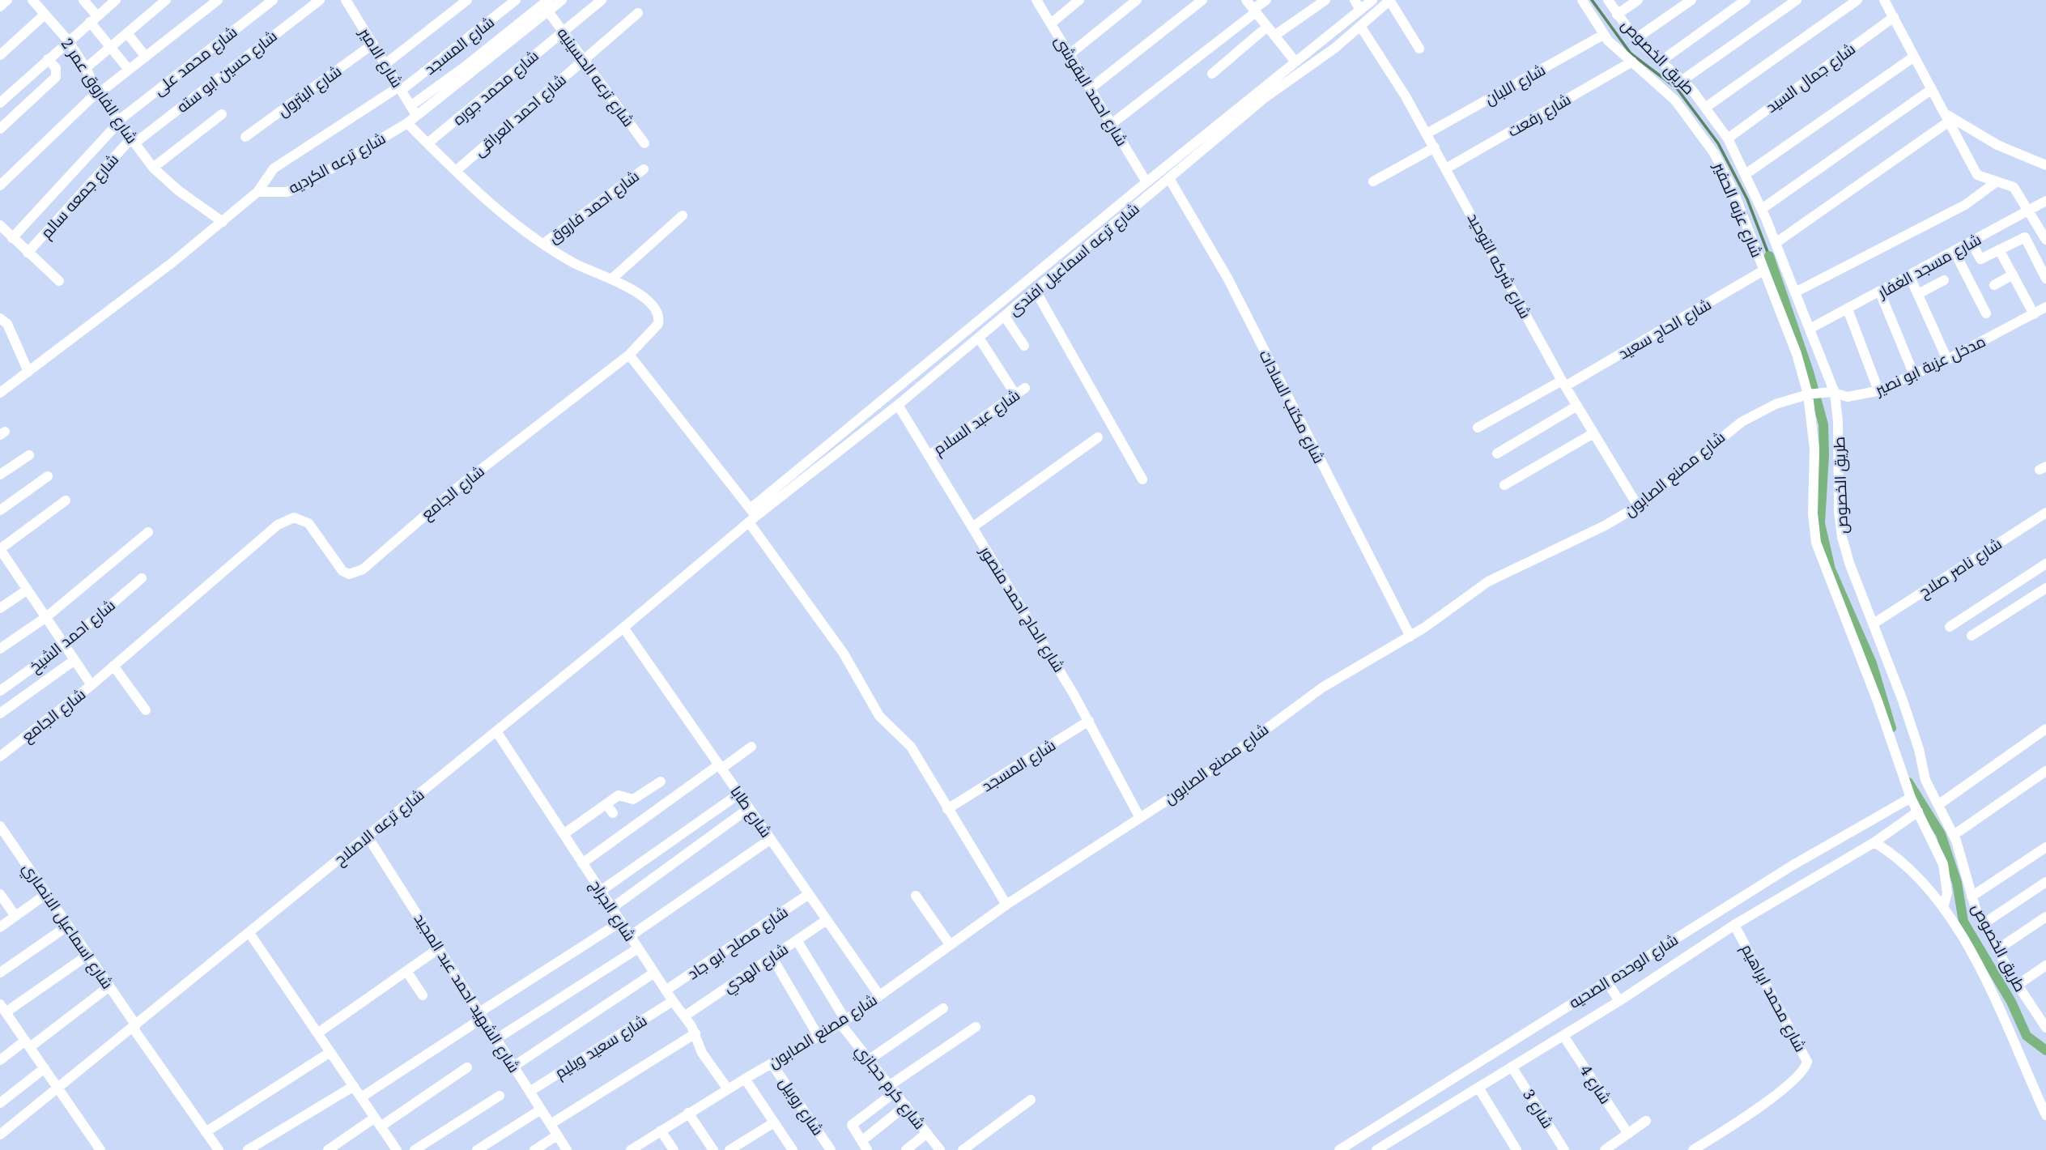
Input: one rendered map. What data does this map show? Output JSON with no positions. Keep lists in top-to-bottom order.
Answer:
{
  "streets": {
    "street": [
      "شارع المسجد",
      "طريق الخصوص",
      "شارع الامير",
      "شارع محمد على",
      "شارع حسين ابو سته",
      "شارع ترعه الحسينيه",
      "شارع جمال السيد",
      "شارع اللبان",
      "شارع محمد جوره",
      "شارع الفاروق عمر 2",
      "شارع البترول",
      "شارع احمد البقوشى",
      "شارع احمد العراقى",
      "شارع رفعت",
      "شارع ترعه الكرديه",
      "شارع جمعه سالم",
      "شارع احمد فاروق",
      "شارع عزبه الحفير",
      "شارع ترعه اسماعيل افندى",
      "شارع شركه التوحيد",
      "شارع مسجد الغفار",
      "شارع الحاج سعيد",
      "مدخل عزبة ابو نصير",
      "شارع مكتب السادات",
      "شارع عبد السلام",
      "شارع مصنع الصابون",
      "شارع الجامع",
      "شارع ناصر صلاح",
      "شارع الحاج احمد منصور",
      "شارع احمد الشيخ",
      "شارع طابا",
      "شارع ترعه الاصلاح",
      "شارع الجراج",
      "شارع اسماعيل الانصاري",
      "شارع مصلح ابو جاد",
      "شارع الهدي",
      "شارع الوحده الصحيه",
      "شارع الشهيد احمد عبد المجيد",
      "شارع محمد ابراهيم",
      "شارع سعيد ويليم",
      "شارع 4",
      "شارع كرم حجازي",
      "شارع روبيل",
      "شارع 3"
    ]
  },
  "crossings": [
    ["شارع المسجد", "شارع الامير"],
    ["شارع المسجد", "شارع ترعه الكرديه"],
    ["شارع المسجد", "شارع الحاج احمد منصور"],
    ["طريق الخصوص", "شارع جمال السيد"],
    ["طريق الخصوص", "شارع مسجد الغفار"],
    ["طريق الخصوص", "مدخل عزبة ابو نصير"],
    ["طريق الخصوص", "شارع ناصر صلاح"],
    ["شارع الامير", "شارع البترول"],
    ["شارع الامير", "شارع ترعه الكرديه"],
    ["شارع محمد على", "شارع الفاروق عمر 2"],
    ["شارع حسين ابو سته", "شارع الفاروق عمر 2"],
    ["شارع حسين ابو سته", "شارع جمعه سالم"],
    ["شارع ترعه الحسينيه", "شارع محمد جوره"],
    ["شارع ترعه الحسينيه", "شارع احمد العراقى"],
    ["شارع ترعه الحسينيه", "شارع ترعه الكرديه"],
    ["شارع اللبان", "شارع عزبه الحفير"],
    ["شارع اللبان", "شارع شركه التوحيد"],
    ["شارع محمد جوره", "شارع الجامع"],
    ["شارع الفاروق عمر 2", "شارع جمعه سالم"],
    ["شارع احمد البقوشى", "شارع ترعه اسماعيل افندى"],
    ["شارع احمد العراقى", "شارع الجامع"],
    ["شارع رفعت", "شارع عزبه الحفير"],
    ["شارع رفعت", "شارع شركه التوحيد"],
    ["شارع ترعه الكرديه", "شارع الجامع"],
    ["شارع احمد فاروق", "شارع الجامع"],
    ["شارع عزبه الحفير", "شارع الحاج سعيد"],
    ["شارع عزبه الحفير", "مدخل عزبة ابو نصير"],
    ["شارع عزبه الحفير", "شارع مصنع الصابون"],
    ["شارع عزبه الحفير", "شارع الوحده الصحيه"],
    ["شارع ترعه اسماعيل افندى", "شارع شركه التوحيد"],
    ["شارع ترعه اسماعيل افندى", "شارع مكتب السادات"],
    ["شارع ترعه اسماعيل افندى", "شارع الحاج احمد منصور"],
    ["شارع ترعه اسماعيل افندى", "شارع ترعه الاصلاح"],
    ["شارع شركه التوحيد", "شارع الحاج سعيد"],
    ["شارع شركه التوحيد", "شارع مصنع الصابون"],
    ["مدخل عزبة ابو نصير", "شارع مصنع الصابون"],
    ["شارع مكتب السادات", "شارع مصنع الصابون"],
    ["شارع عبد السلام", "شارع الحاج احمد منصور"],
    ["شارع مصنع الصابون", "شارع الحاج احمد منصور"],
    ["شارع مصنع الصابون", "شارع طابا"],
    ["شارع مصنع الصابون", "شارع الجراج"],
    ["شارع مصنع الصابون", "شارع كرم حجازي"],
    ["شارع مصنع الصابون", "شارع روبيل"],
    ["شارع طابا", "شارع ترعه الاصلاح"],
    ["شارع طابا", "شارع مصلح ابو جاد"],
    ["شارع طابا", "شارع الهدي"],
    ["شارع ترعه الاصلاح", "شارع الجراج"],
    ["شارع ترعه الاصلاح", "شارع اسماعيل الانصاري"],
    ["شارع ترعه الاصلاح", "شارع الشهيد احمد عبد المجيد"],
    ["شارع الجراج", "شارع مصلح ابو جاد"],
    ["شارع الجراج", "شارع الهدي"],
    ["شارع الجراج", "شارع سعيد ويليم"],
    ["شارع الهدي", "شارع كرم حجازي"],
    ["شارع الوحده الصحيه", "شارع محمد ابراهيم"],
    ["شارع الوحده الصحيه", "شارع 4"],
    ["شارع الوحده الصحيه", "شارع 3"],
    ["شارع الشهيد احمد عبد المجيد", "شارع سعيد ويليم"]
  ]
}
